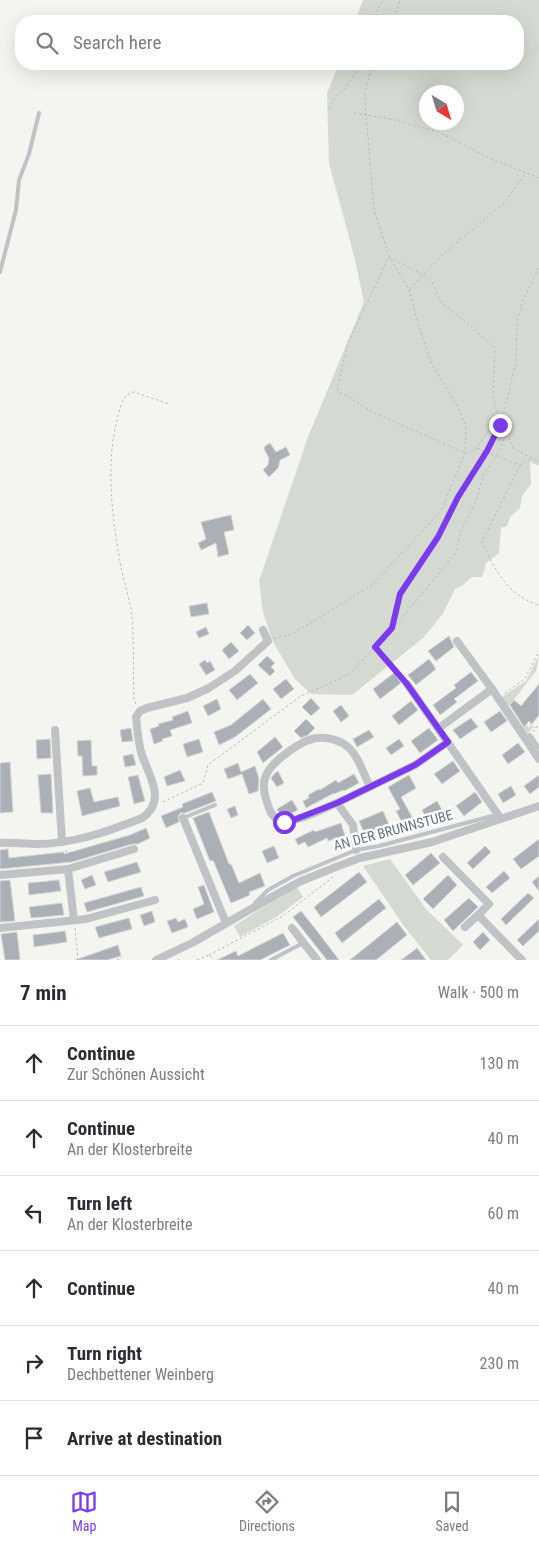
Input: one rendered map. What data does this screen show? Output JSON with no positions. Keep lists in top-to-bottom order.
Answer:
{
  "streets": {
    "street": ["AN DER BRUNNSTUBE"]
  },
  "north": "bottom right",
  "page": {
    "search": "Search here",
    "heading": ["7 min", "Walk · 500 m"],
    "list": [
      ["Continue", "Zur Schönen Aussicht", "130 m"],
      ["Continue", "An der Klosterbreite", "40 m"],
      ["Turn left", "An der Klosterbreite", "60 m"],
      ["Continue", "40 m"],
      ["Turn right", "Dechbettener Weinberg", "230 m"],
      "Arrive at destination"
    ],
    "nav": ["Map", "Directions", "Saved"]
  }
}
